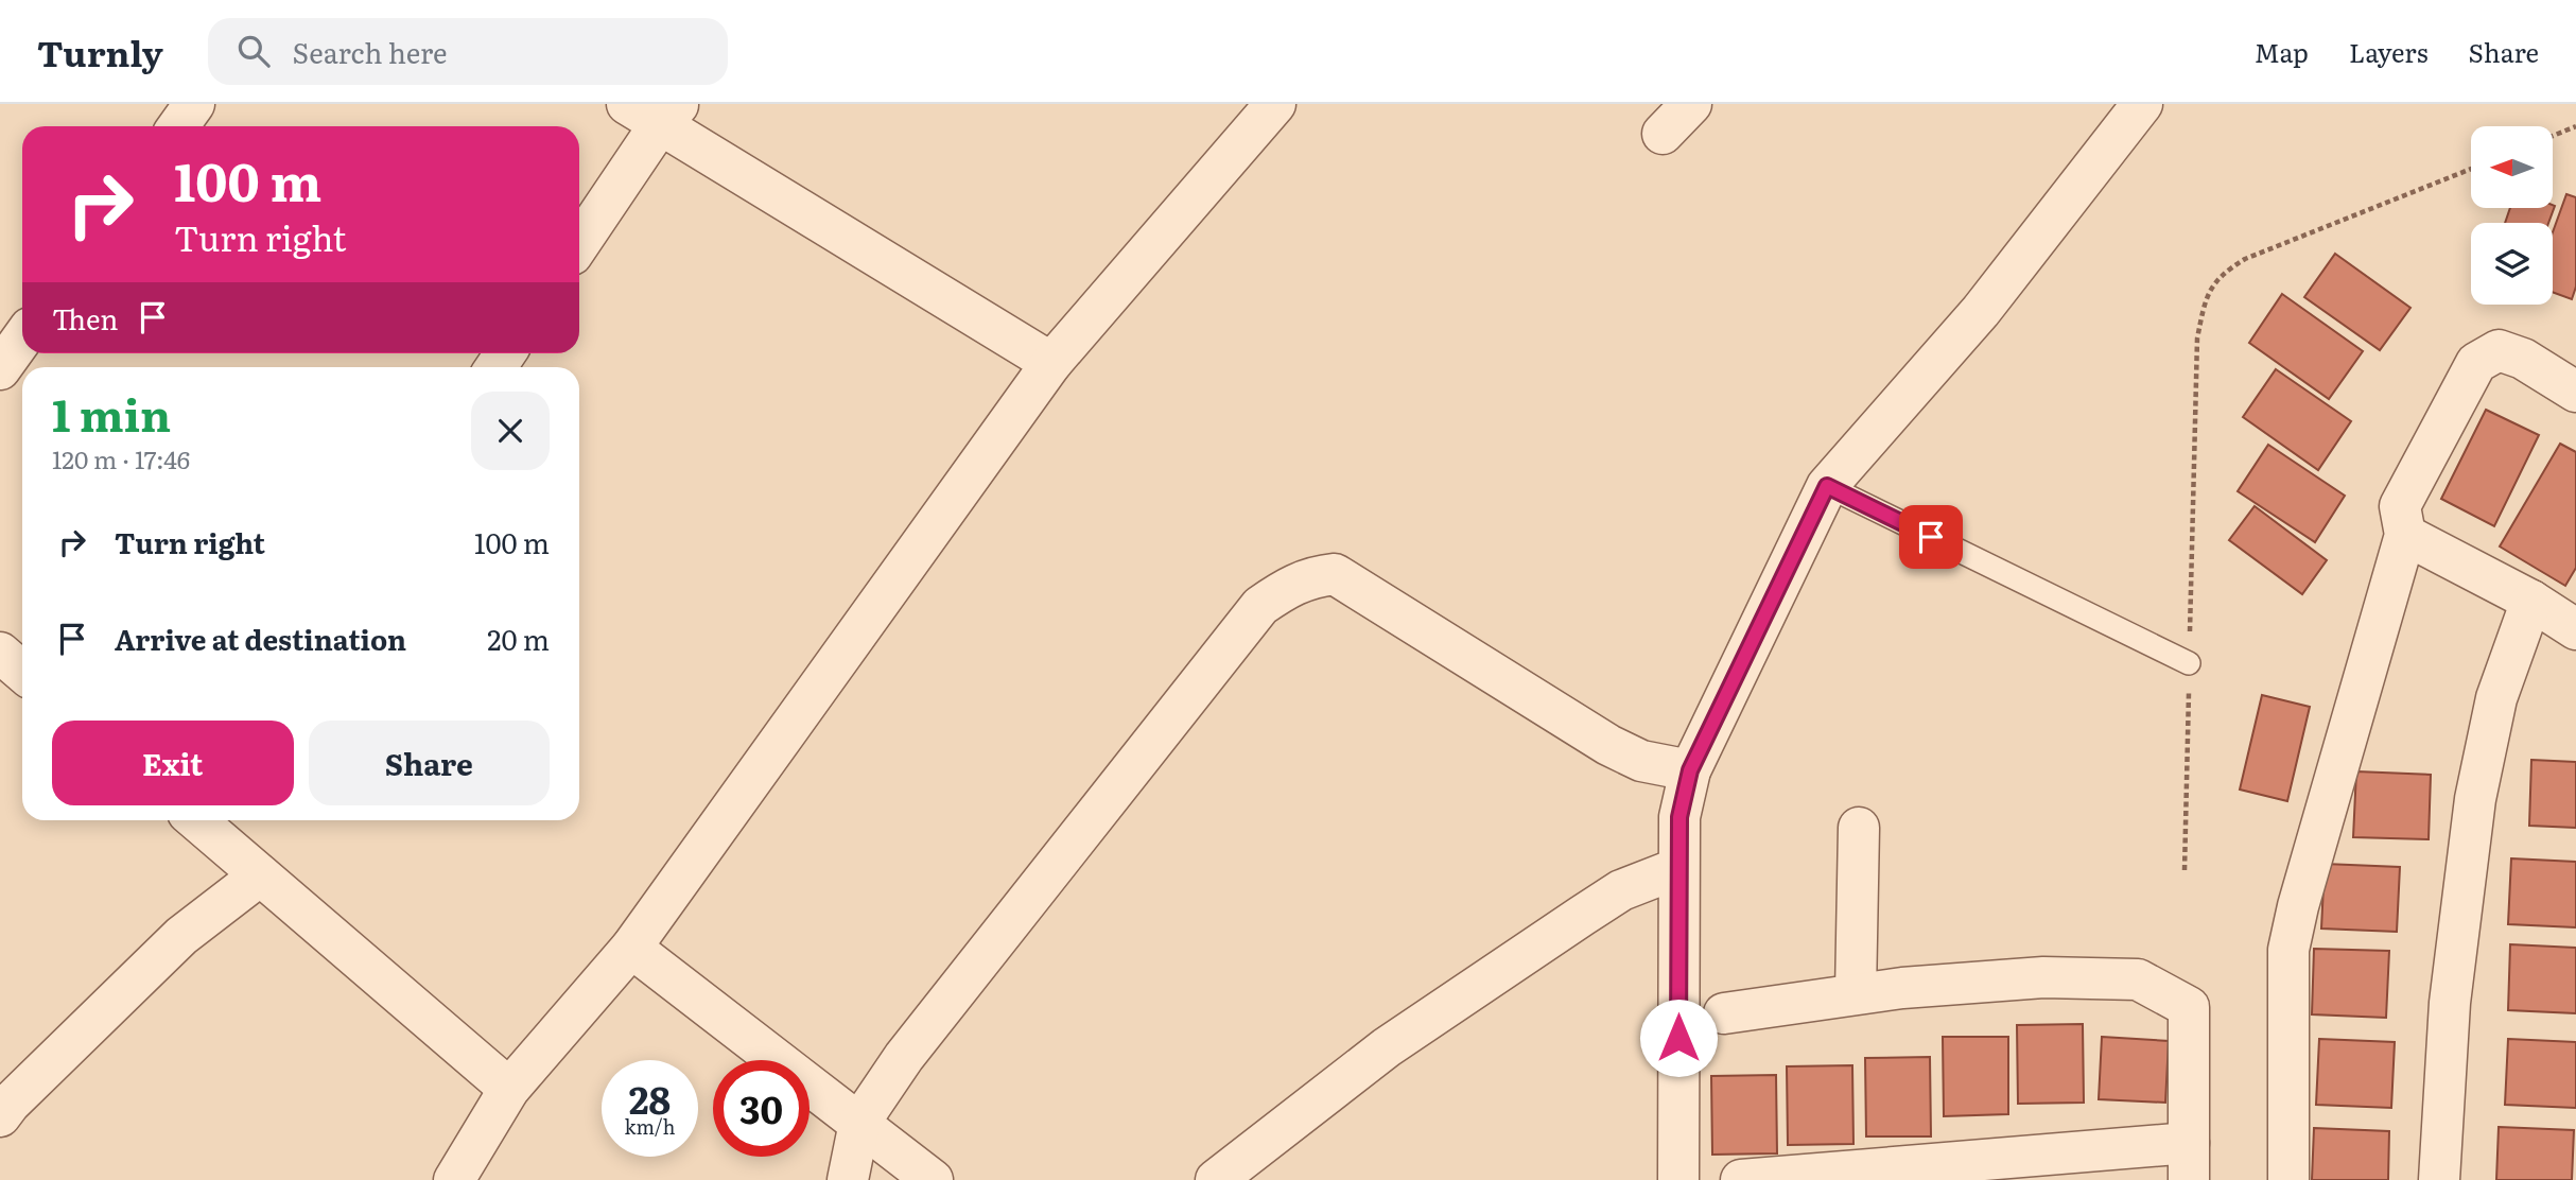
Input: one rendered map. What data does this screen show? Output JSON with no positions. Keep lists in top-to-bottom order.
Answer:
{
  "north": "left",
  "page": {
    "header": "Turnly",
    "search": "Search here",
    "nav": ["Map", "Layers", "Share"],
    "turn": ["100 m", "Turn right"],
    "then": "Then",
    "heading": ["1 min", "120 m · 17:46"],
    "list": [
      {
        "name": "Turn right",
        "value": "100 m"
      },
      {
        "name": "Arrive at destination",
        "value": "20 m"
      }
    ],
    "buttons": ["Exit", "Share"],
    "speed": "28 km/h",
    "limit": "30"
  }
}
